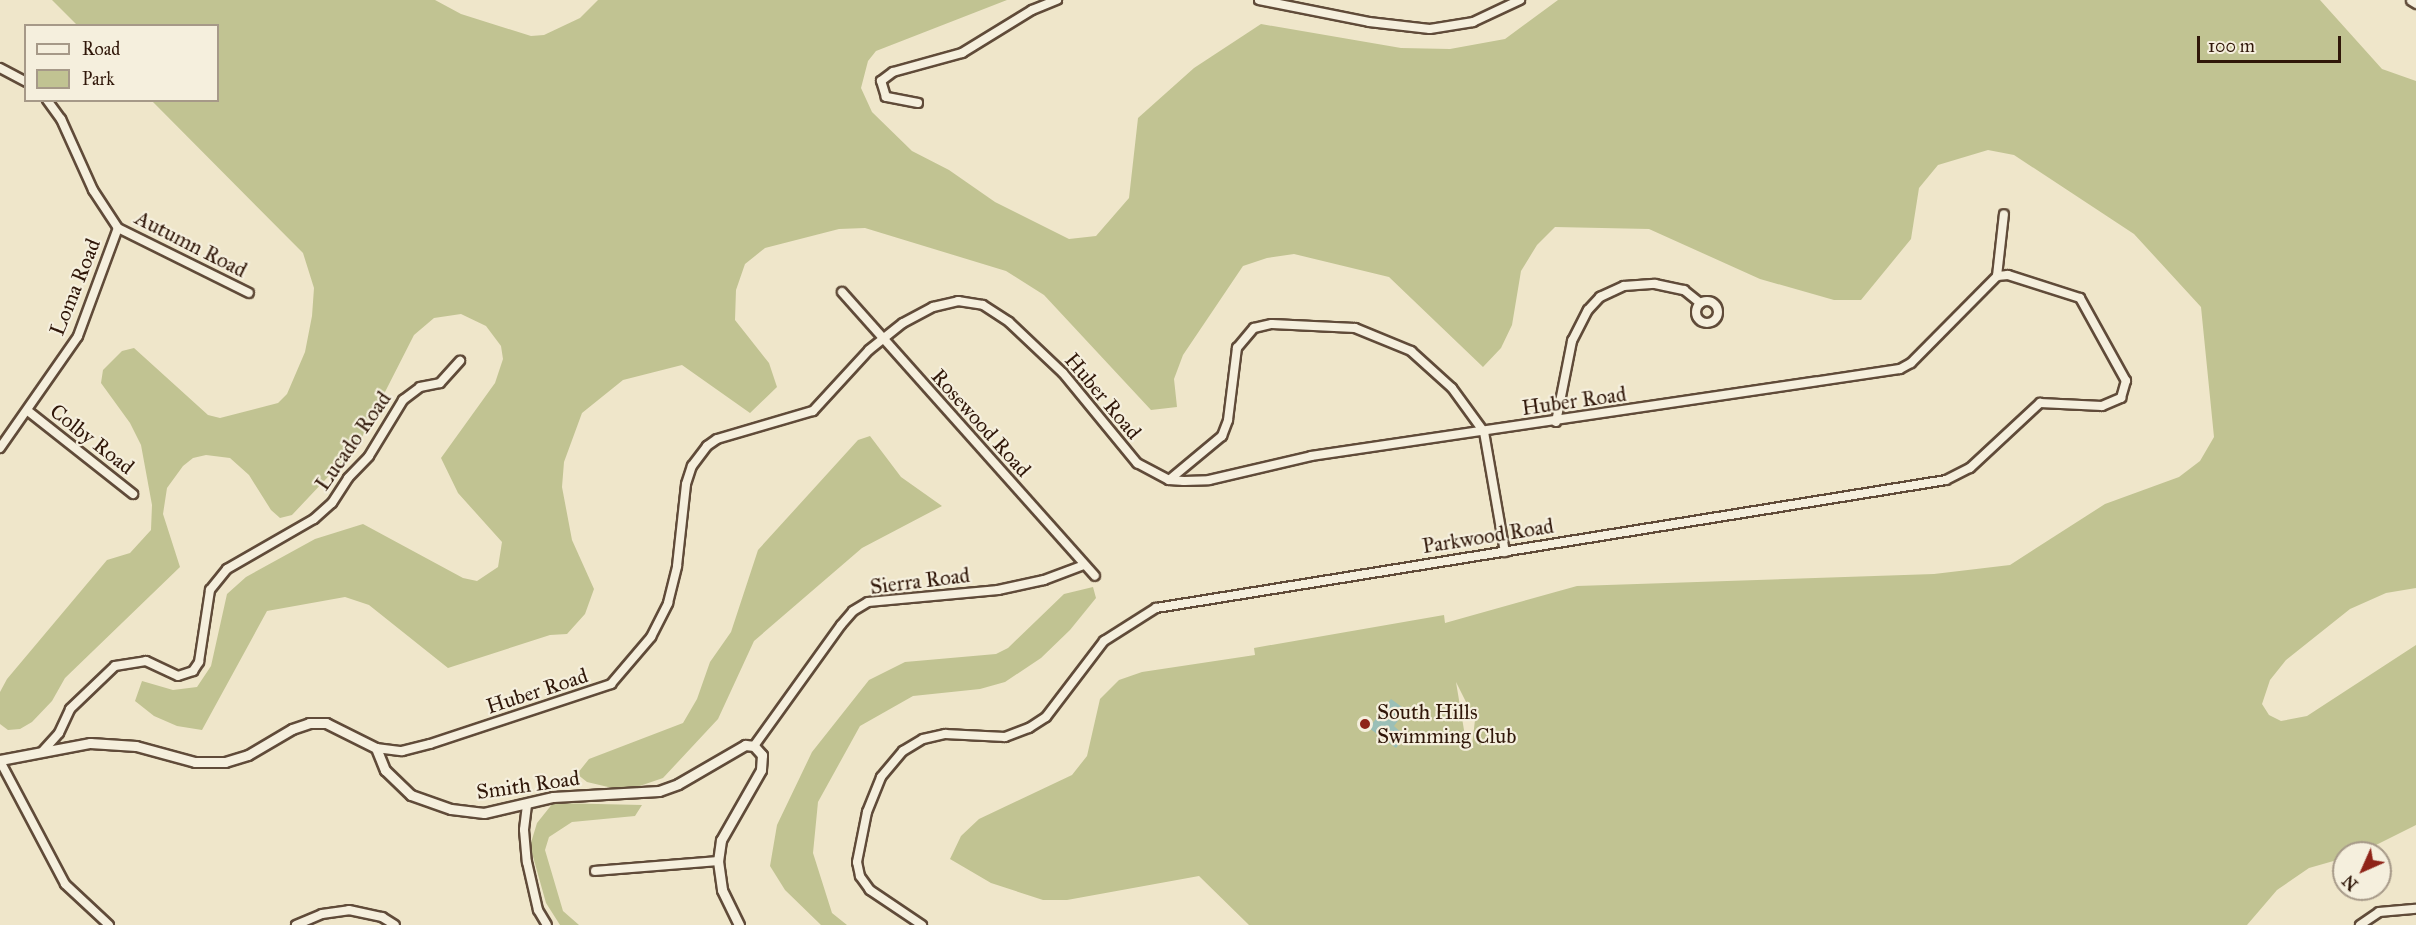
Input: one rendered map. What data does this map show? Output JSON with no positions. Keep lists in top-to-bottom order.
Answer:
{
  "streets": {
    "street": [
      "Autumn Road",
      "Loma Road",
      "Huber Road",
      "Rosewood Road",
      "Colby Road",
      "Lucado Road",
      "Parkwood Road",
      "Sierra Road",
      "Smith Road"
    ]
  },
  "crossings": [
    ["Autumn Road", "Loma Road"],
    ["Loma Road", "Colby Road"],
    ["Huber Road", "Rosewood Road"],
    ["Huber Road", "Parkwood Road"],
    ["Huber Road", "Smith Road"],
    ["Rosewood Road", "Sierra Road"],
    ["Sierra Road", "Smith Road"]
  ],
  "places": ["South Hills Swimming Club"],
  "legend": ["Road", "Park"],
  "scale_bar": "100 m",
  "north": "bottom left"
}
